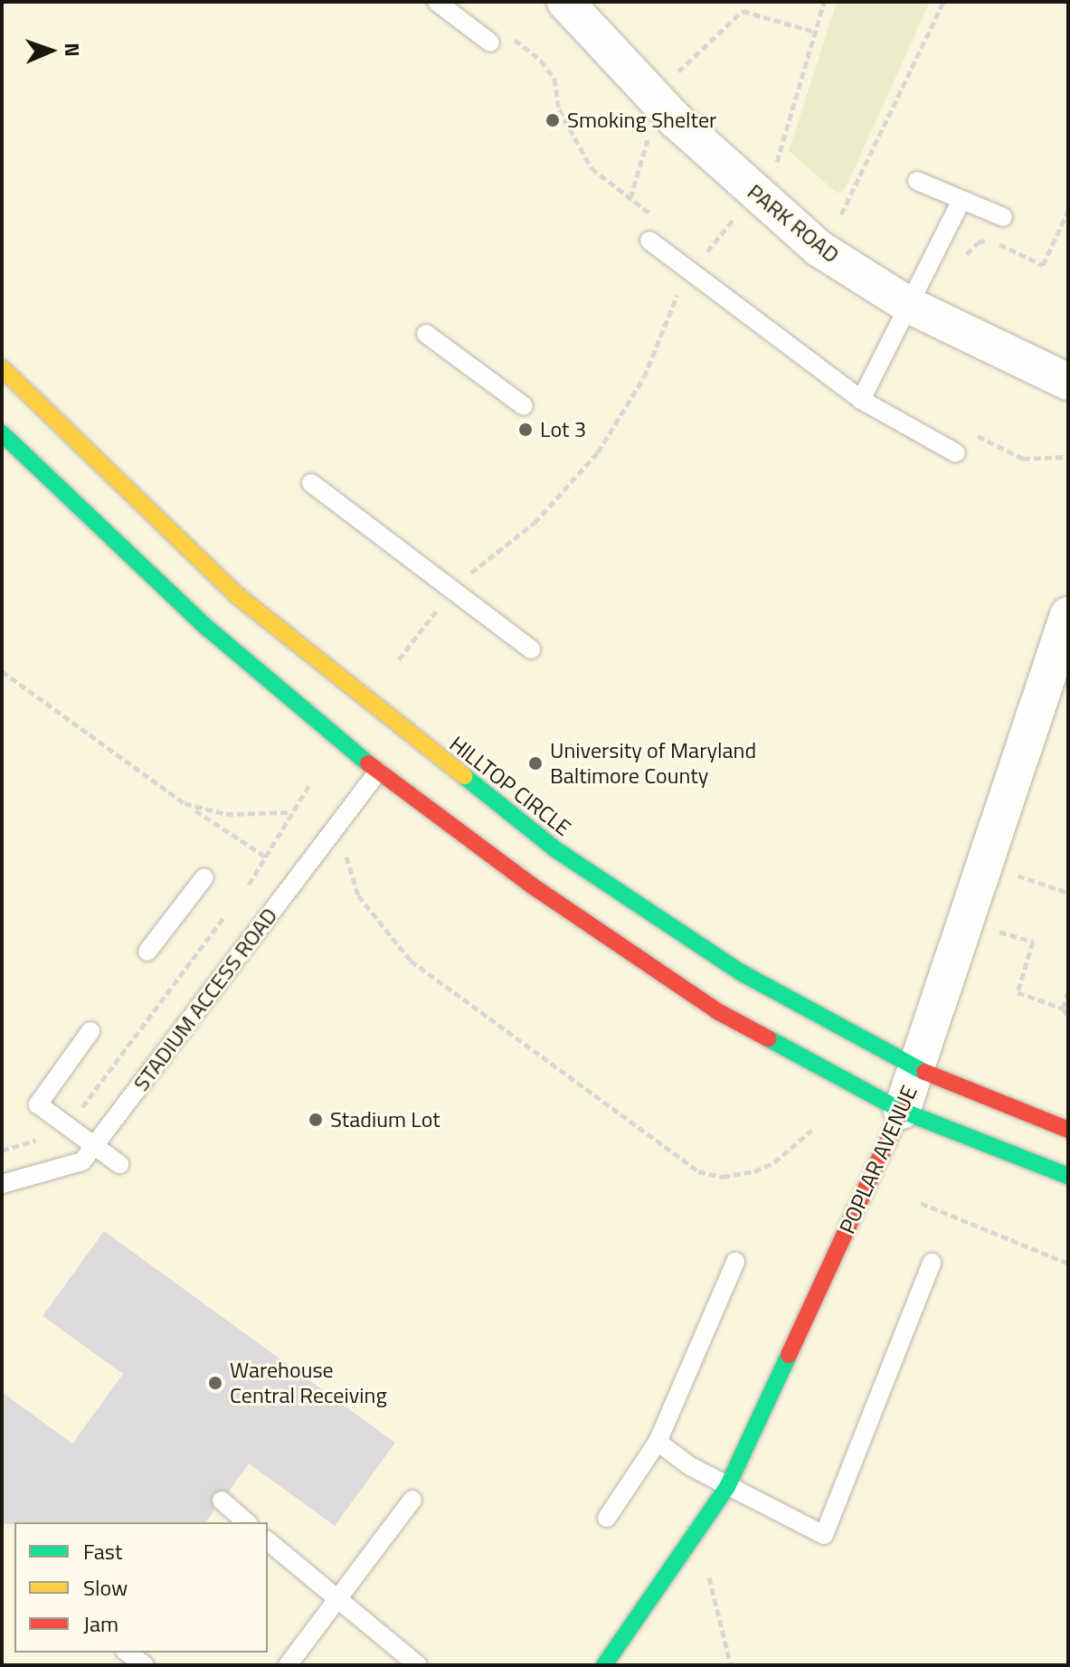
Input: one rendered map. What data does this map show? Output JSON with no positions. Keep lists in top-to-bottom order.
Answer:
{
  "streets": {
    "street": ["PARK ROAD", "HILLTOP CIRCLE", "POPLAR AVENUE"],
    "lane": ["STADIUM ACCESS ROAD"]
  },
  "crossings": [
    ["HILLTOP CIRCLE", "POPLAR AVENUE"]
  ],
  "places": [
    "Smoking Shelter",
    "Lot 3",
    "University of Maryland Baltimore County",
    "Stadium Lot",
    "Warehouse Central Receiving"
  ],
  "legend": ["Fast", "Slow", "Jam"],
  "north": "right"
}
